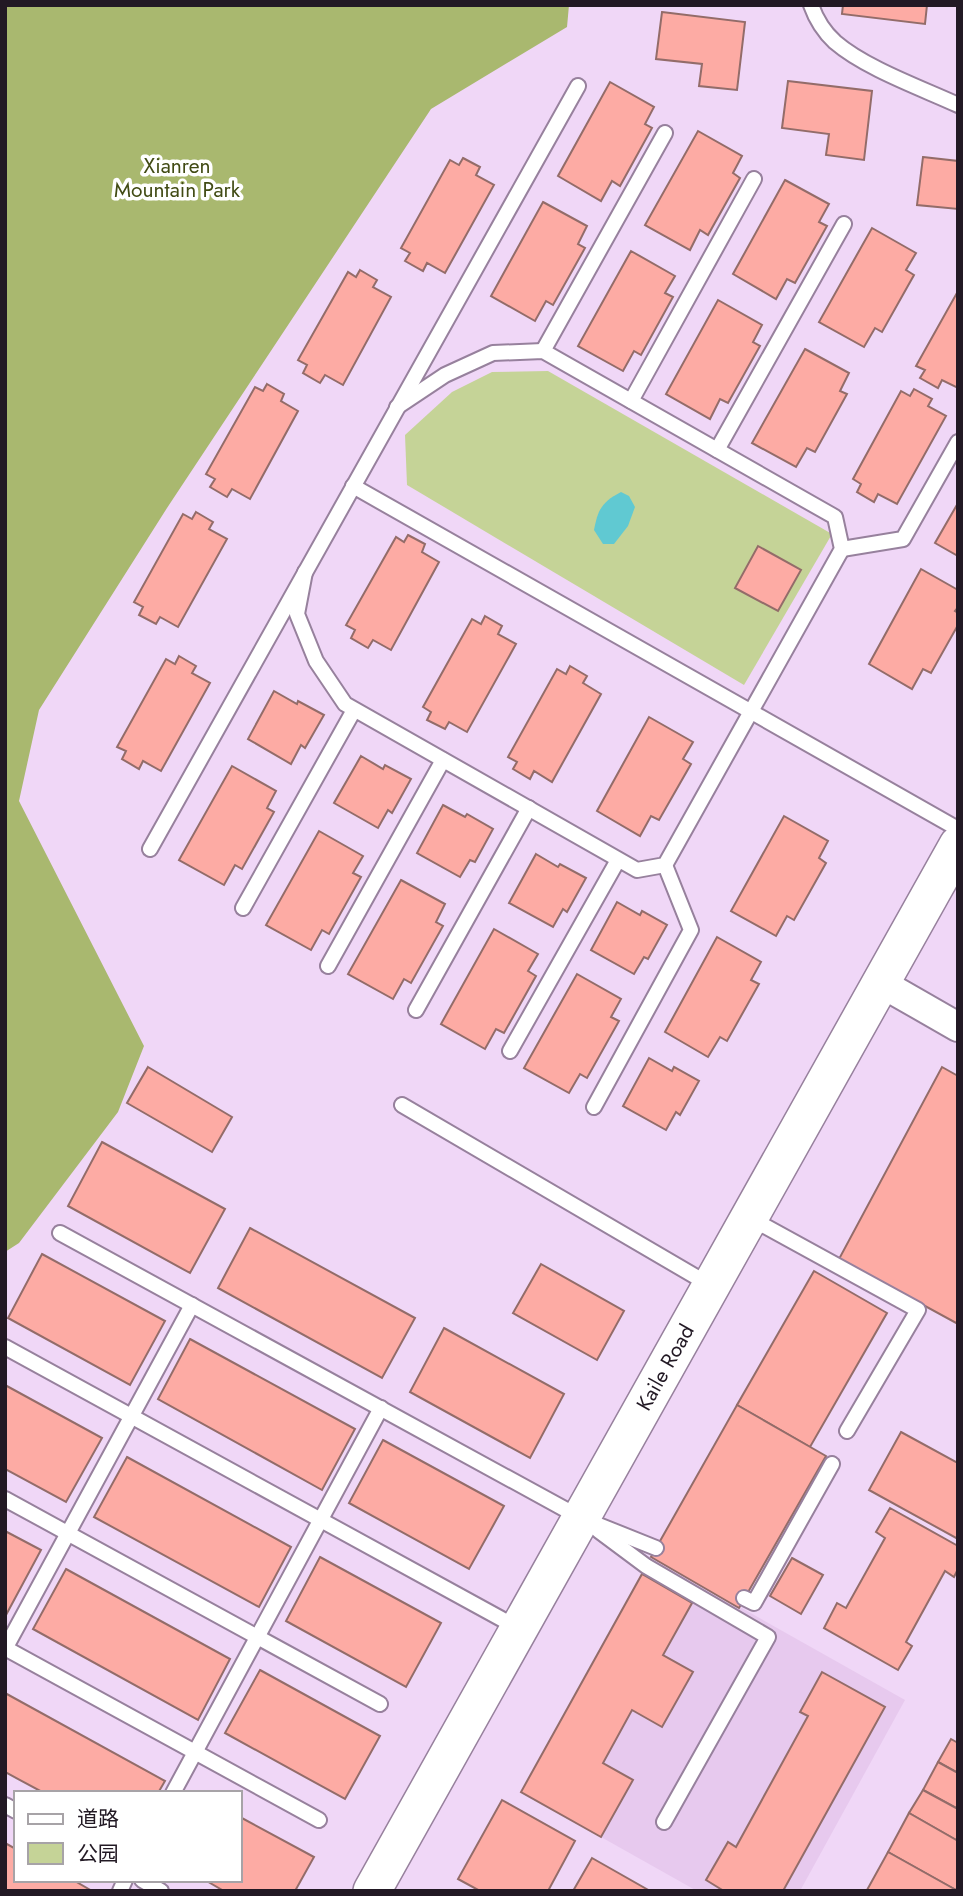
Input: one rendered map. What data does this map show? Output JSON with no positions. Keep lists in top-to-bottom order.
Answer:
{
  "streets": {
    "street": ["Kaile Road"]
  },
  "parks": ["Xianren Mountain Park"],
  "legend": ["道路", "公园"]
}
